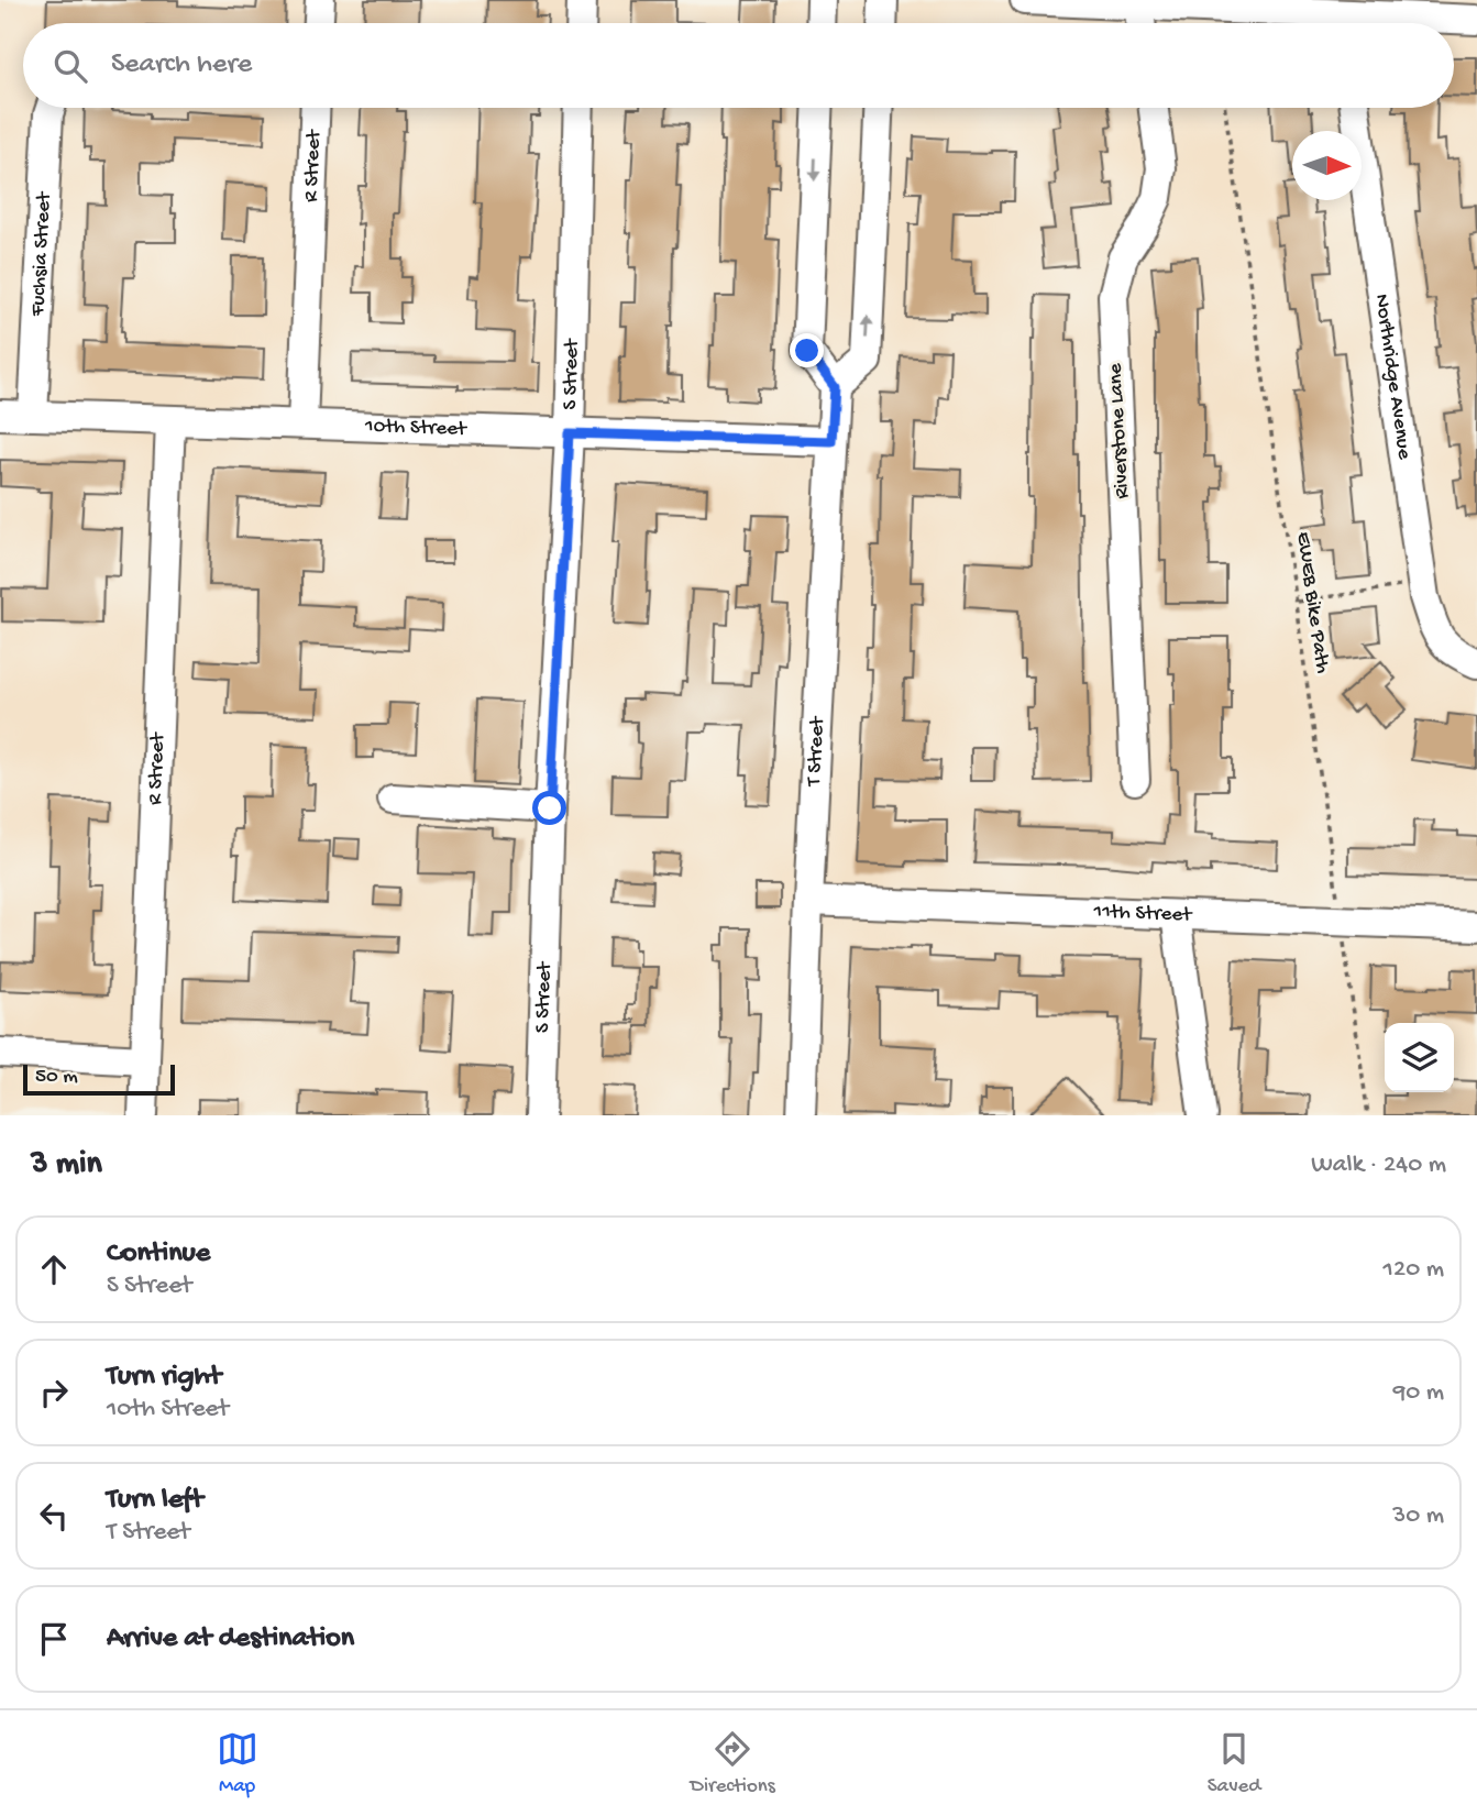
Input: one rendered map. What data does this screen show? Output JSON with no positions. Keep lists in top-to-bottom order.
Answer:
{
  "streets": {
    "street": [
      "R Street",
      "Fuchsia Street",
      "S Street",
      "Northridge Avenue",
      "10th Street",
      "Riverstone Lane",
      "T Street",
      "11th Street"
    ],
    "path": ["EWEB Bike Path"]
  },
  "crossings": [
    ["R Street", "10th Street"],
    ["Fuchsia Street", "10th Street"],
    ["S Street", "10th Street"],
    ["10th Street", "T Street"],
    ["EWEB Bike Path", "11th Street"],
    ["T Street", "11th Street"]
  ],
  "scale_bar": "50 m",
  "north": "right",
  "page": {
    "search": "Search here",
    "scale": "50 m",
    "heading": ["3 min", "Walk · 240 m"],
    "list": [
      ["Continue", "S Street", "120 m"],
      ["Turn right", "10th Street", "90 m"],
      ["Turn left", "T Street", "30 m"],
      "Arrive at destination"
    ],
    "nav": ["Map", "Directions", "Saved"]
  }
}
